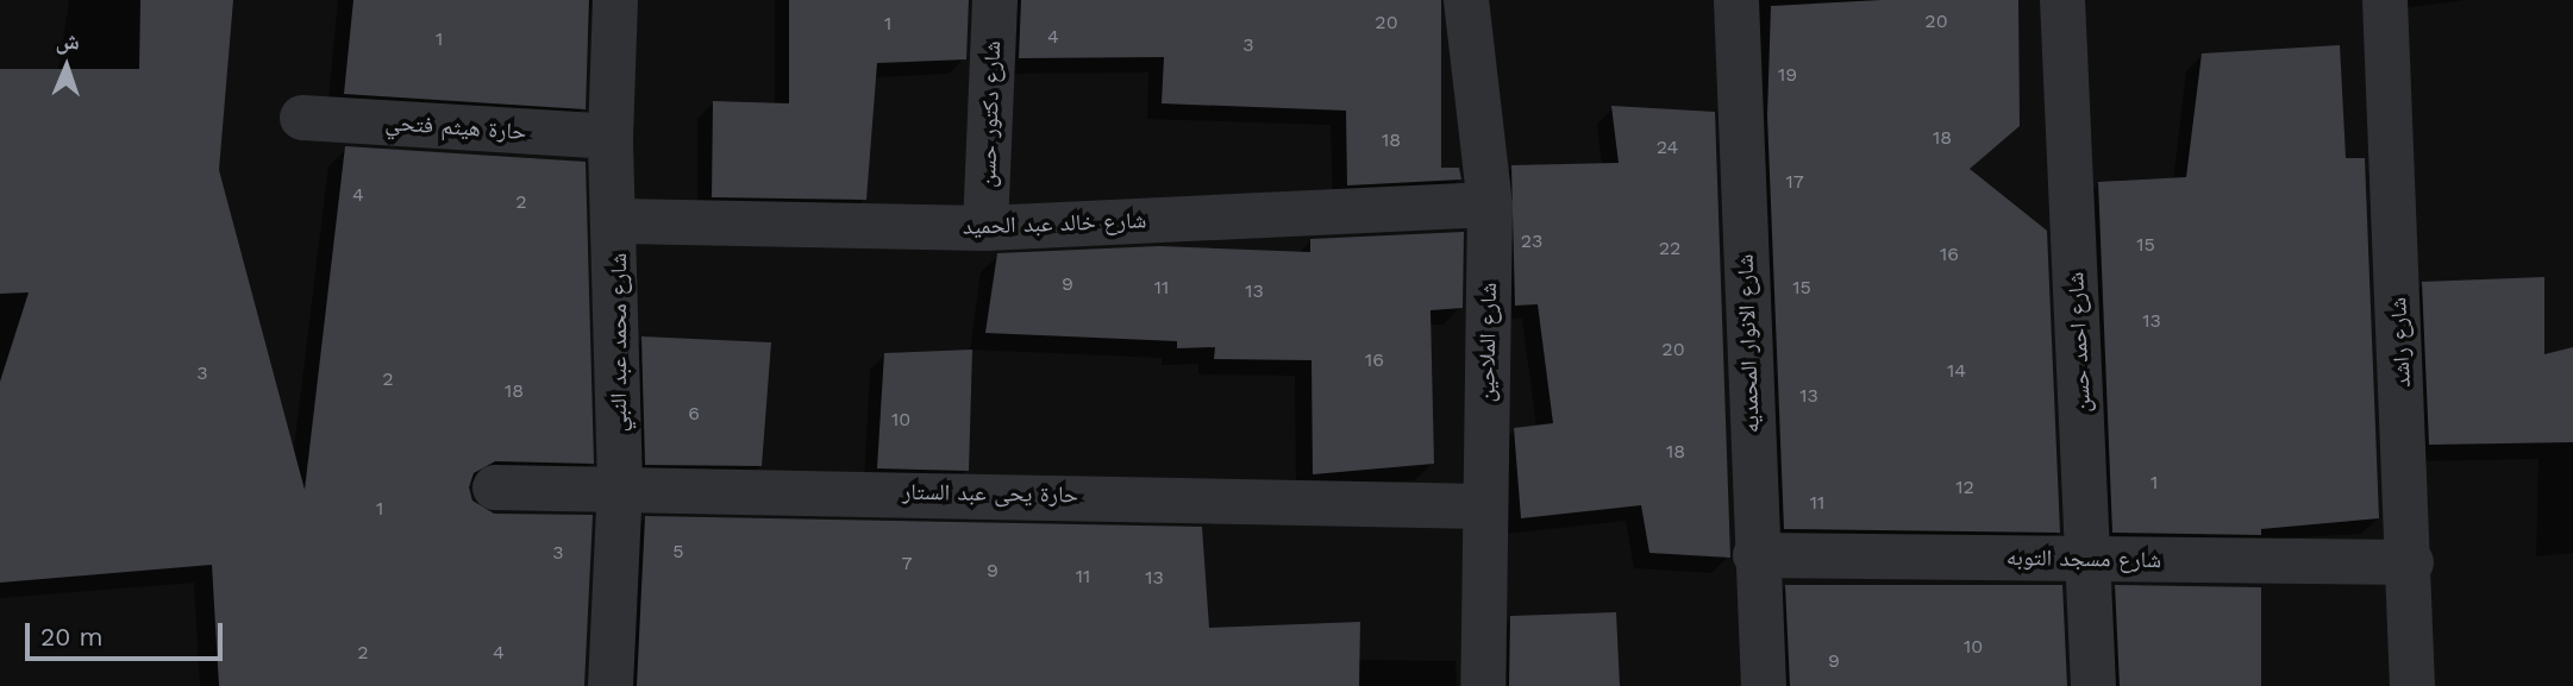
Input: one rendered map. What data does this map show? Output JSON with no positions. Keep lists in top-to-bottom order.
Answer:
{
  "streets": {
    "street": [
      "شارع دكتور حسن",
      "حارة هيثم فتحي",
      "شارع خالد عبد الحميد",
      "شارع محمد عبد النبي",
      "شارع الملاحين",
      "شارع احمد حسن",
      "شارع راشد",
      "شارع الانوار المحمديه",
      "حارة يحى عبد الستار",
      "شارع مسجد التوبه"
    ]
  },
  "crossings": [
    ["شارع دكتور حسن", "شارع خالد عبد الحميد"],
    ["حارة هيثم فتحي", "شارع محمد عبد النبي"],
    ["شارع خالد عبد الحميد", "شارع محمد عبد النبي"],
    ["شارع خالد عبد الحميد", "شارع الملاحين"],
    ["شارع محمد عبد النبي", "حارة يحى عبد الستار"],
    ["شارع الملاحين", "حارة يحى عبد الستار"],
    ["شارع احمد حسن", "شارع مسجد التوبه"],
    ["شارع راشد", "شارع مسجد التوبه"],
    ["شارع الانوار المحمديه", "شارع مسجد التوبه"]
  ],
  "house_numbers": [
    "20",
    "20",
    "1",
    "4",
    "1",
    "3",
    "19",
    "18",
    "18",
    "24",
    "17",
    "4",
    "2",
    "23",
    "15",
    "22",
    "16",
    "9",
    "11",
    "15",
    "13",
    "13",
    "20",
    "16",
    "14",
    "3",
    "2",
    "18",
    "13",
    "6",
    "10",
    "18",
    "1",
    "12",
    "11",
    "1",
    "5",
    "3",
    "7",
    "9",
    "11",
    "13",
    "10",
    "2",
    "4",
    "9"
  ],
  "scale_bar": "20 m",
  "north": "top"
}
